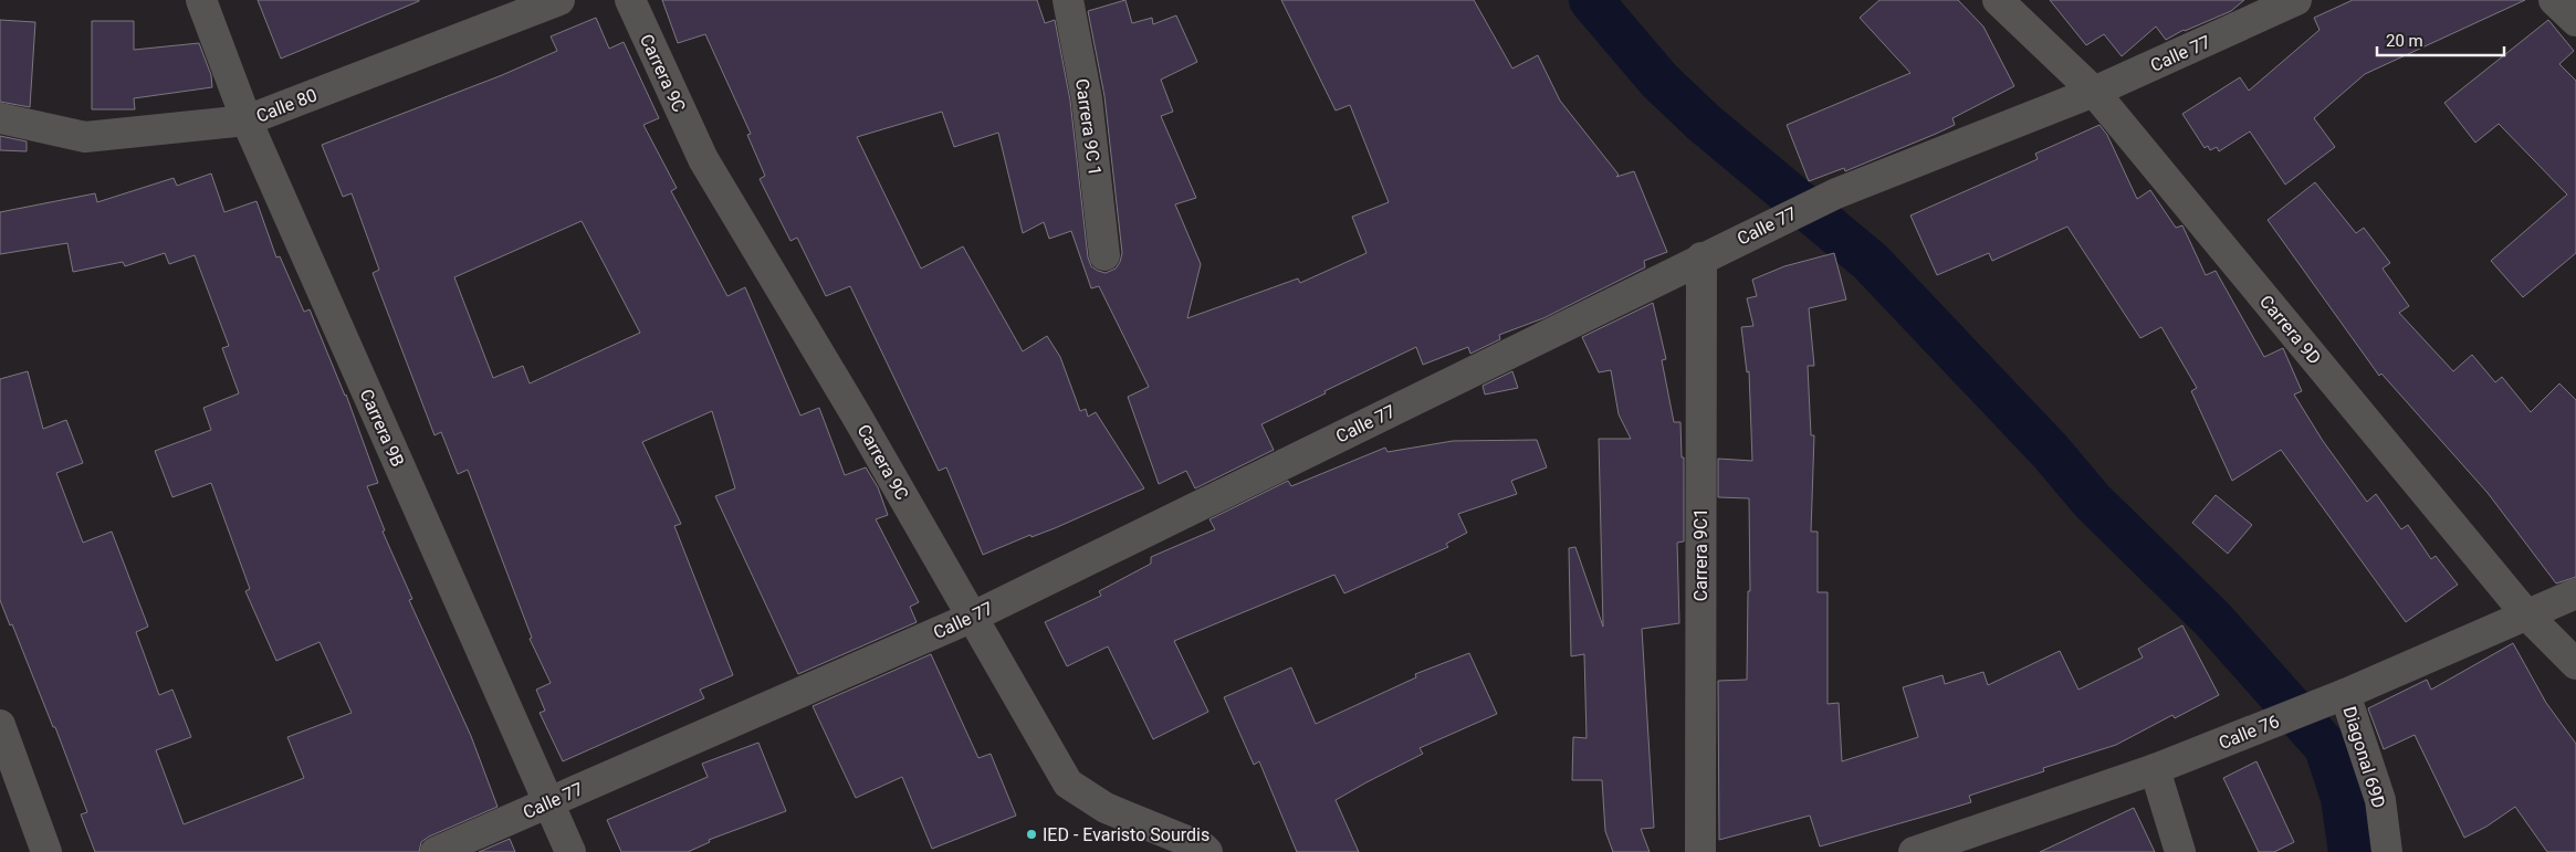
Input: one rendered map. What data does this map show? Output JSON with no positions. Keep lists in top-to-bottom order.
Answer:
{
  "streets": {
    "street": [
      "Calle 77",
      "Carrera 9C",
      "Calle 80",
      "Carrera 9C 1",
      "Carrera 9D",
      "Carrera 9B",
      "Carrera 9C1",
      "Calle 76",
      "Diagonal 69D"
    ]
  },
  "crossings": [
    ["Calle 77", "Carrera 9C"],
    ["Calle 77", "Carrera 9D"],
    ["Calle 77", "Carrera 9B"],
    ["Calle 77", "Carrera 9C1"],
    ["Calle 80", "Carrera 9B"],
    ["Carrera 9D", "Calle 76"],
    ["Calle 76", "Diagonal 69D"]
  ],
  "places": ["IED - Evaristo Sourdis"],
  "scale_bar": "20 m"
}
